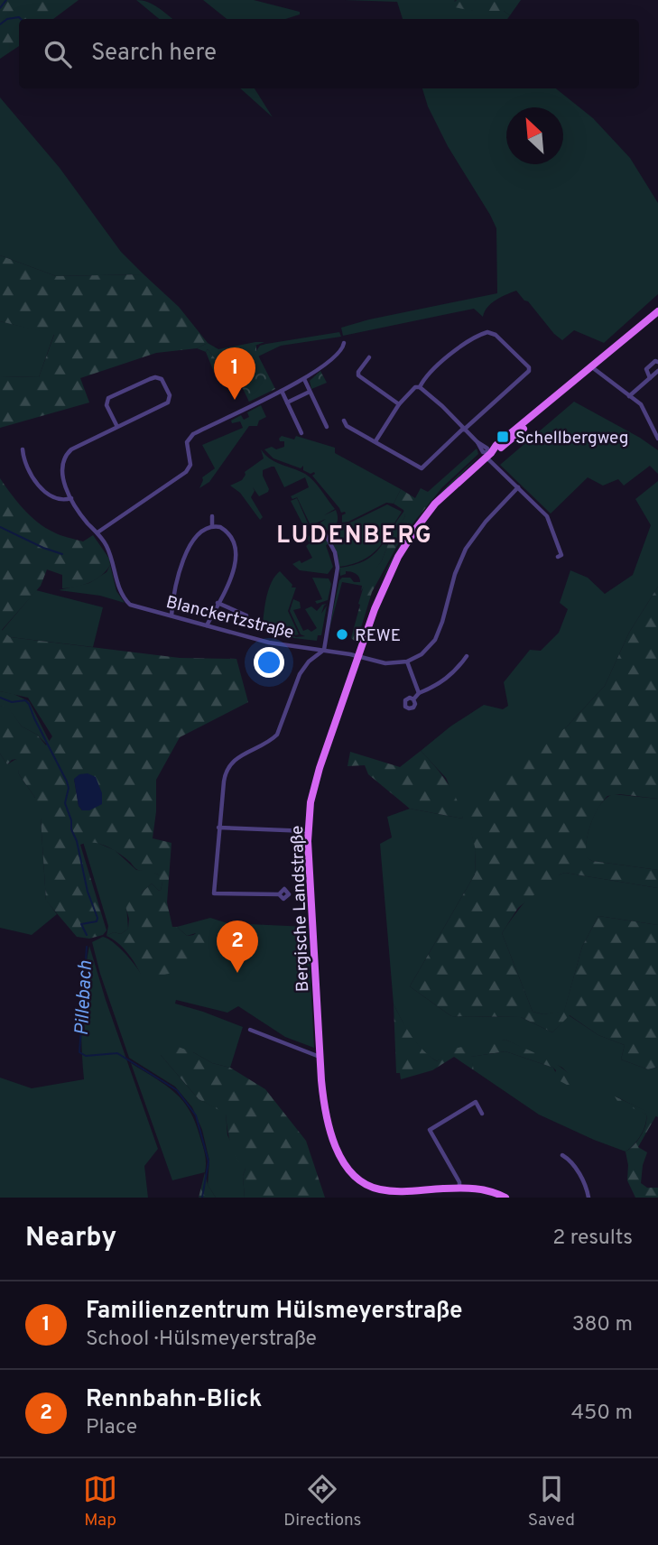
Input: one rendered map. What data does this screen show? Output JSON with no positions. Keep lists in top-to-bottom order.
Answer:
{
  "streets": {
    "main road": ["Bergische Landstraße"],
    "street": ["Blanckertzstraße"]
  },
  "crossings": [
    ["Blanckertzstraße", "Bergische Landstraße"]
  ],
  "districts": ["LUDENBERG"],
  "water": ["Pillebach"],
  "places": {
    "transit": ["Schellbergweg"],
    "other": ["REWE"]
  },
  "north": "top left",
  "page": {
    "search": "Search here",
    "pins": ["1", "2"],
    "heading": ["Nearby", "2 results"],
    "list": [
      {
        "mark": "1",
        "name": "Familienzentrum Hülsmeyerstraße",
        "note": "School · Hülsmeyerstraße",
        "value": "380 m"
      },
      {
        "mark": "2",
        "name": "Rennbahn-Blick",
        "note": "Place",
        "value": "450 m"
      }
    ],
    "nav": ["Map", "Directions", "Saved"]
  }
}
